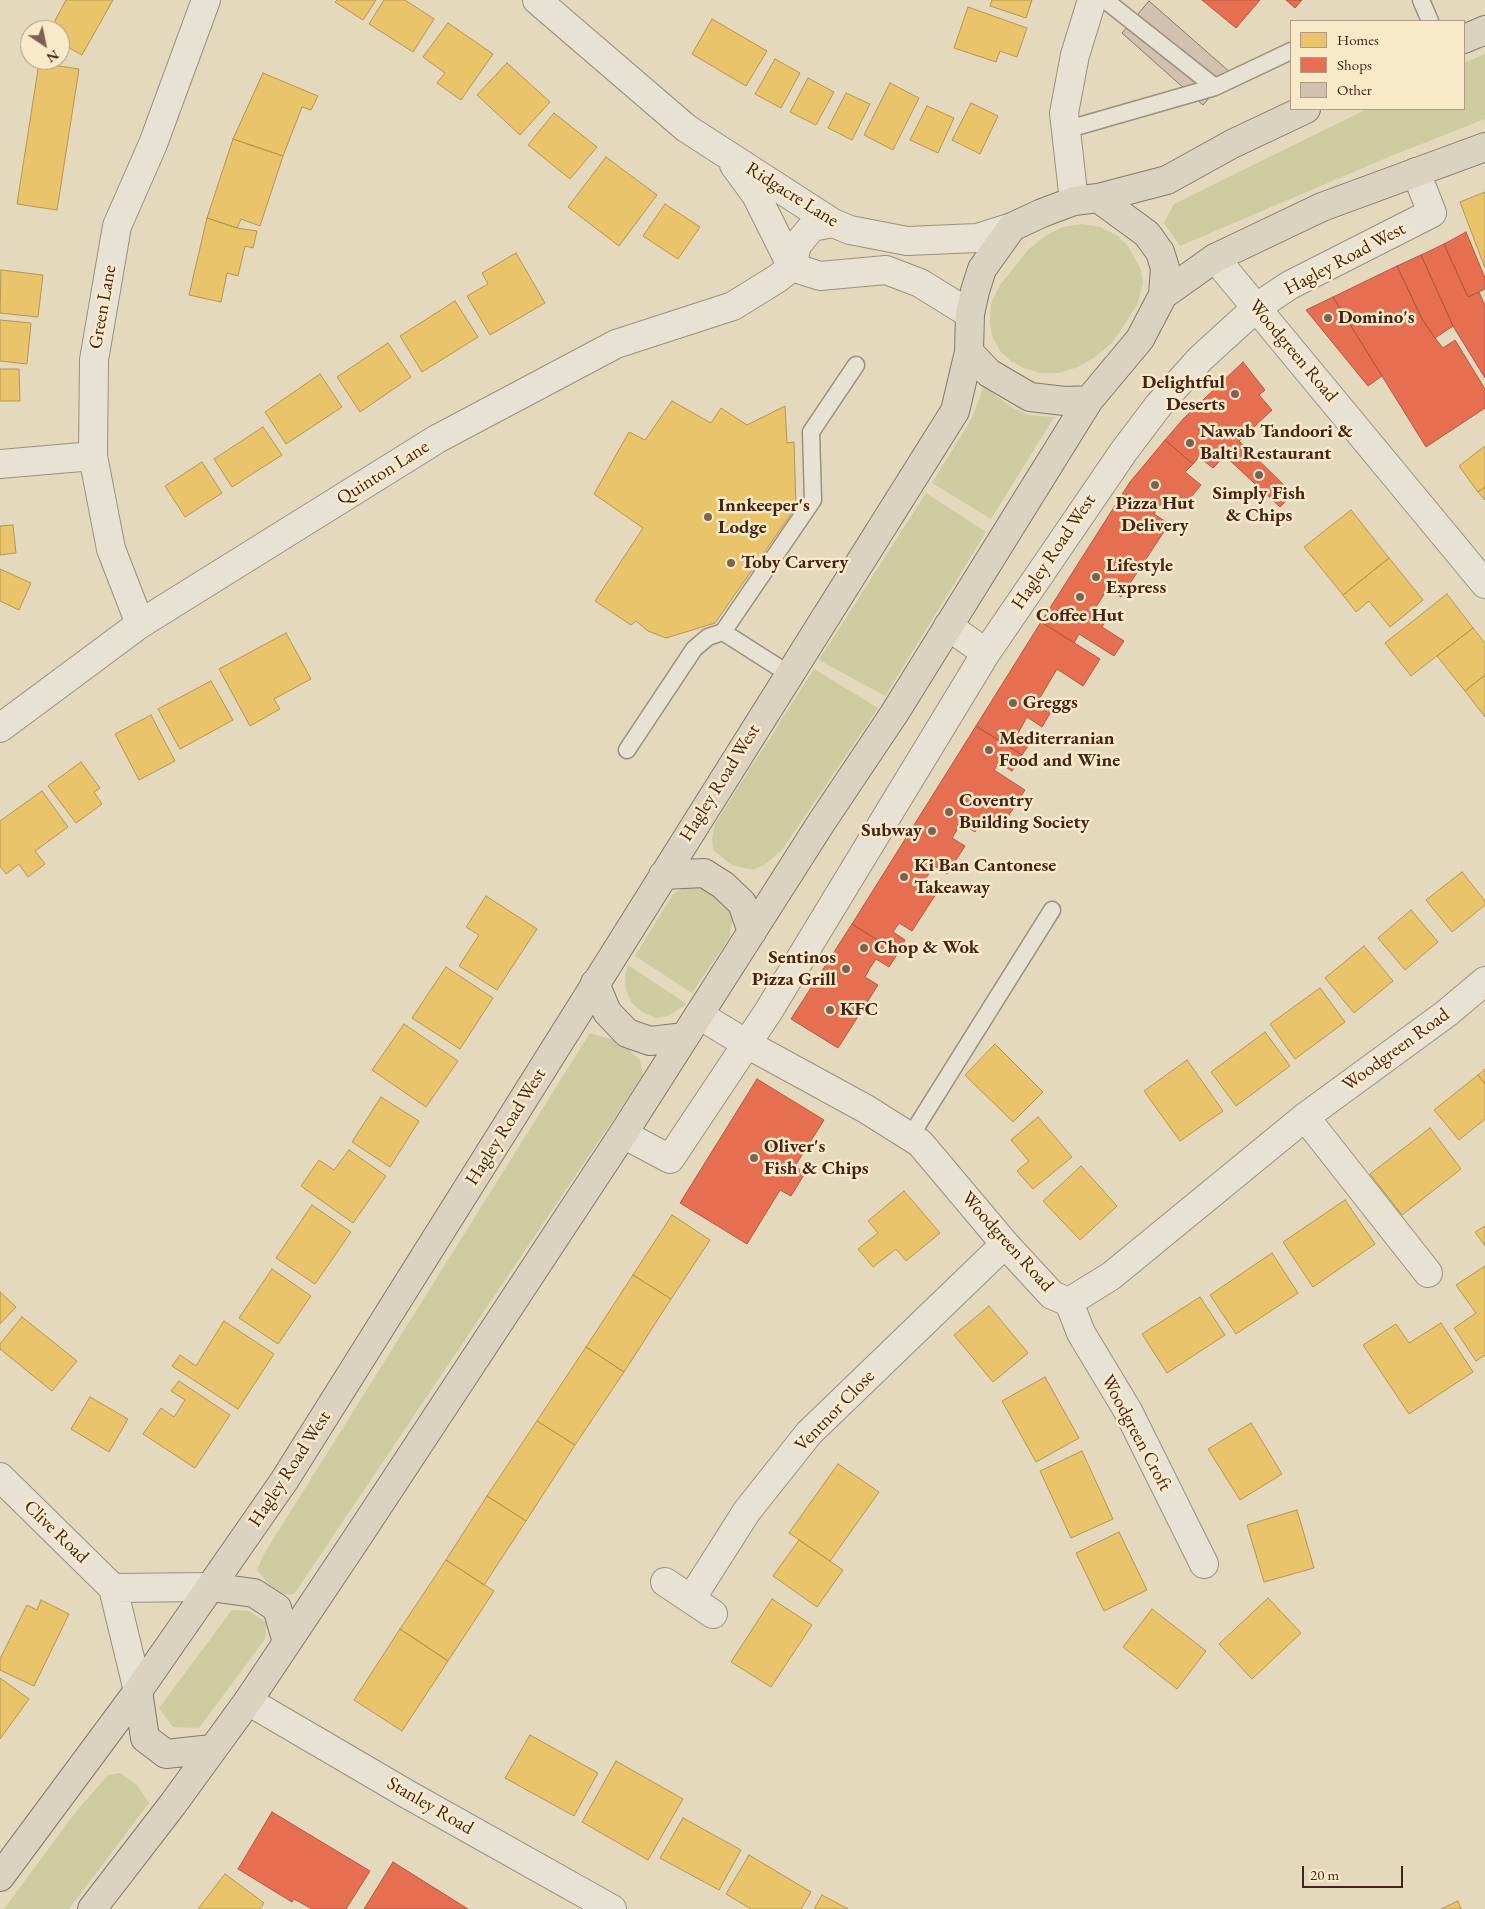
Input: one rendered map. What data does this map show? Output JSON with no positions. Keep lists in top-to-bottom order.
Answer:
{
  "streets": {
    "highway": ["Hagley Road West"],
    "street": [
      "Ridgacre Lane",
      "Green Lane",
      "Woodgreen Road",
      "Quinton Lane",
      "Ventnor Close",
      "Woodgreen Croft",
      "Clive Road",
      "Stanley Road"
    ]
  },
  "crossings": [
    ["Ridgacre Lane", "Hagley Road West"],
    ["Ridgacre Lane", "Quinton Lane"],
    ["Hagley Road West", "Woodgreen Road"],
    ["Green Lane", "Quinton Lane"],
    ["Woodgreen Road", "Ventnor Close"],
    ["Woodgreen Road", "Woodgreen Croft"]
  ],
  "places": [
    "Domino's",
    "Delightful Deserts",
    "Nawab Tandoori & Balti Restaurant",
    "Simply Fish & Chips",
    "Pizza Hut Delivery",
    "Innkeeper's Lodge",
    "Toby Carvery",
    "Lifestyle Express",
    "Coffee Hut",
    "Greggs",
    "Mediterranian Food and Wine",
    "Coventry Building Society",
    "Subway",
    "Ki Ban Cantonese Takeaway",
    "Chop & Wok",
    "Sentinos Pizza Grill",
    "KFC",
    "Oliver's Fish & Chips"
  ],
  "legend": ["Homes", "Shops", "Other"],
  "scale_bar": "20 m",
  "north": "bottom right"
}
